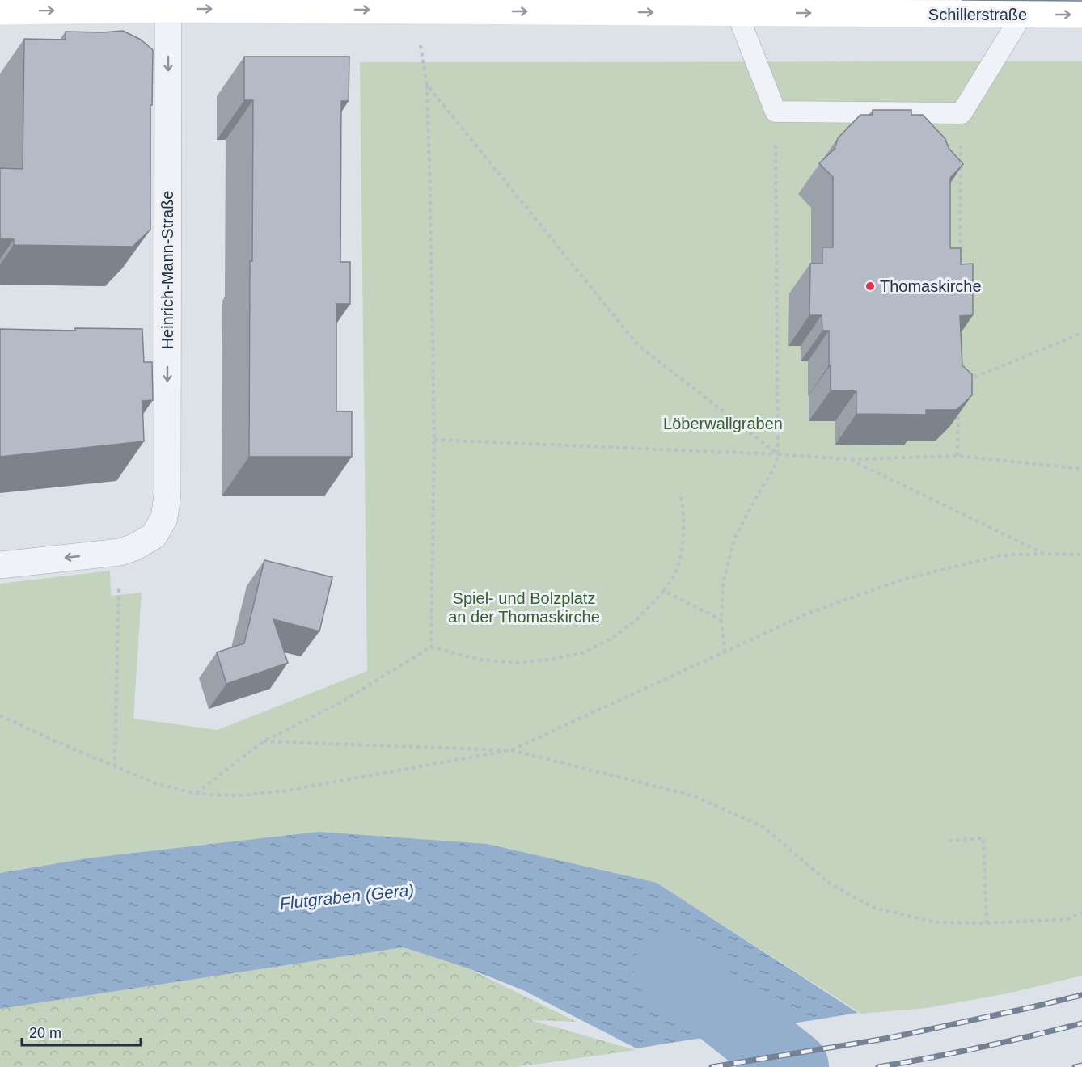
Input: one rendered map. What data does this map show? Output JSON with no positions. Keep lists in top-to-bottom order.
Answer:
{
  "streets": {
    "main road": ["Schillerstraße"],
    "street": ["Heinrich-Mann-Straße"]
  },
  "crossings": [
    ["Schillerstraße", "Heinrich-Mann-Straße"]
  ],
  "one_way": ["Schillerstraße", "Heinrich-Mann-Straße"],
  "water": ["Flutgraben (Gera)"],
  "parks": ["Löberwallgraben", "Spiel- und Bolzplatz an der Thomaskirche"],
  "places": ["Thomaskirche"],
  "scale_bar": "20 m"
}
